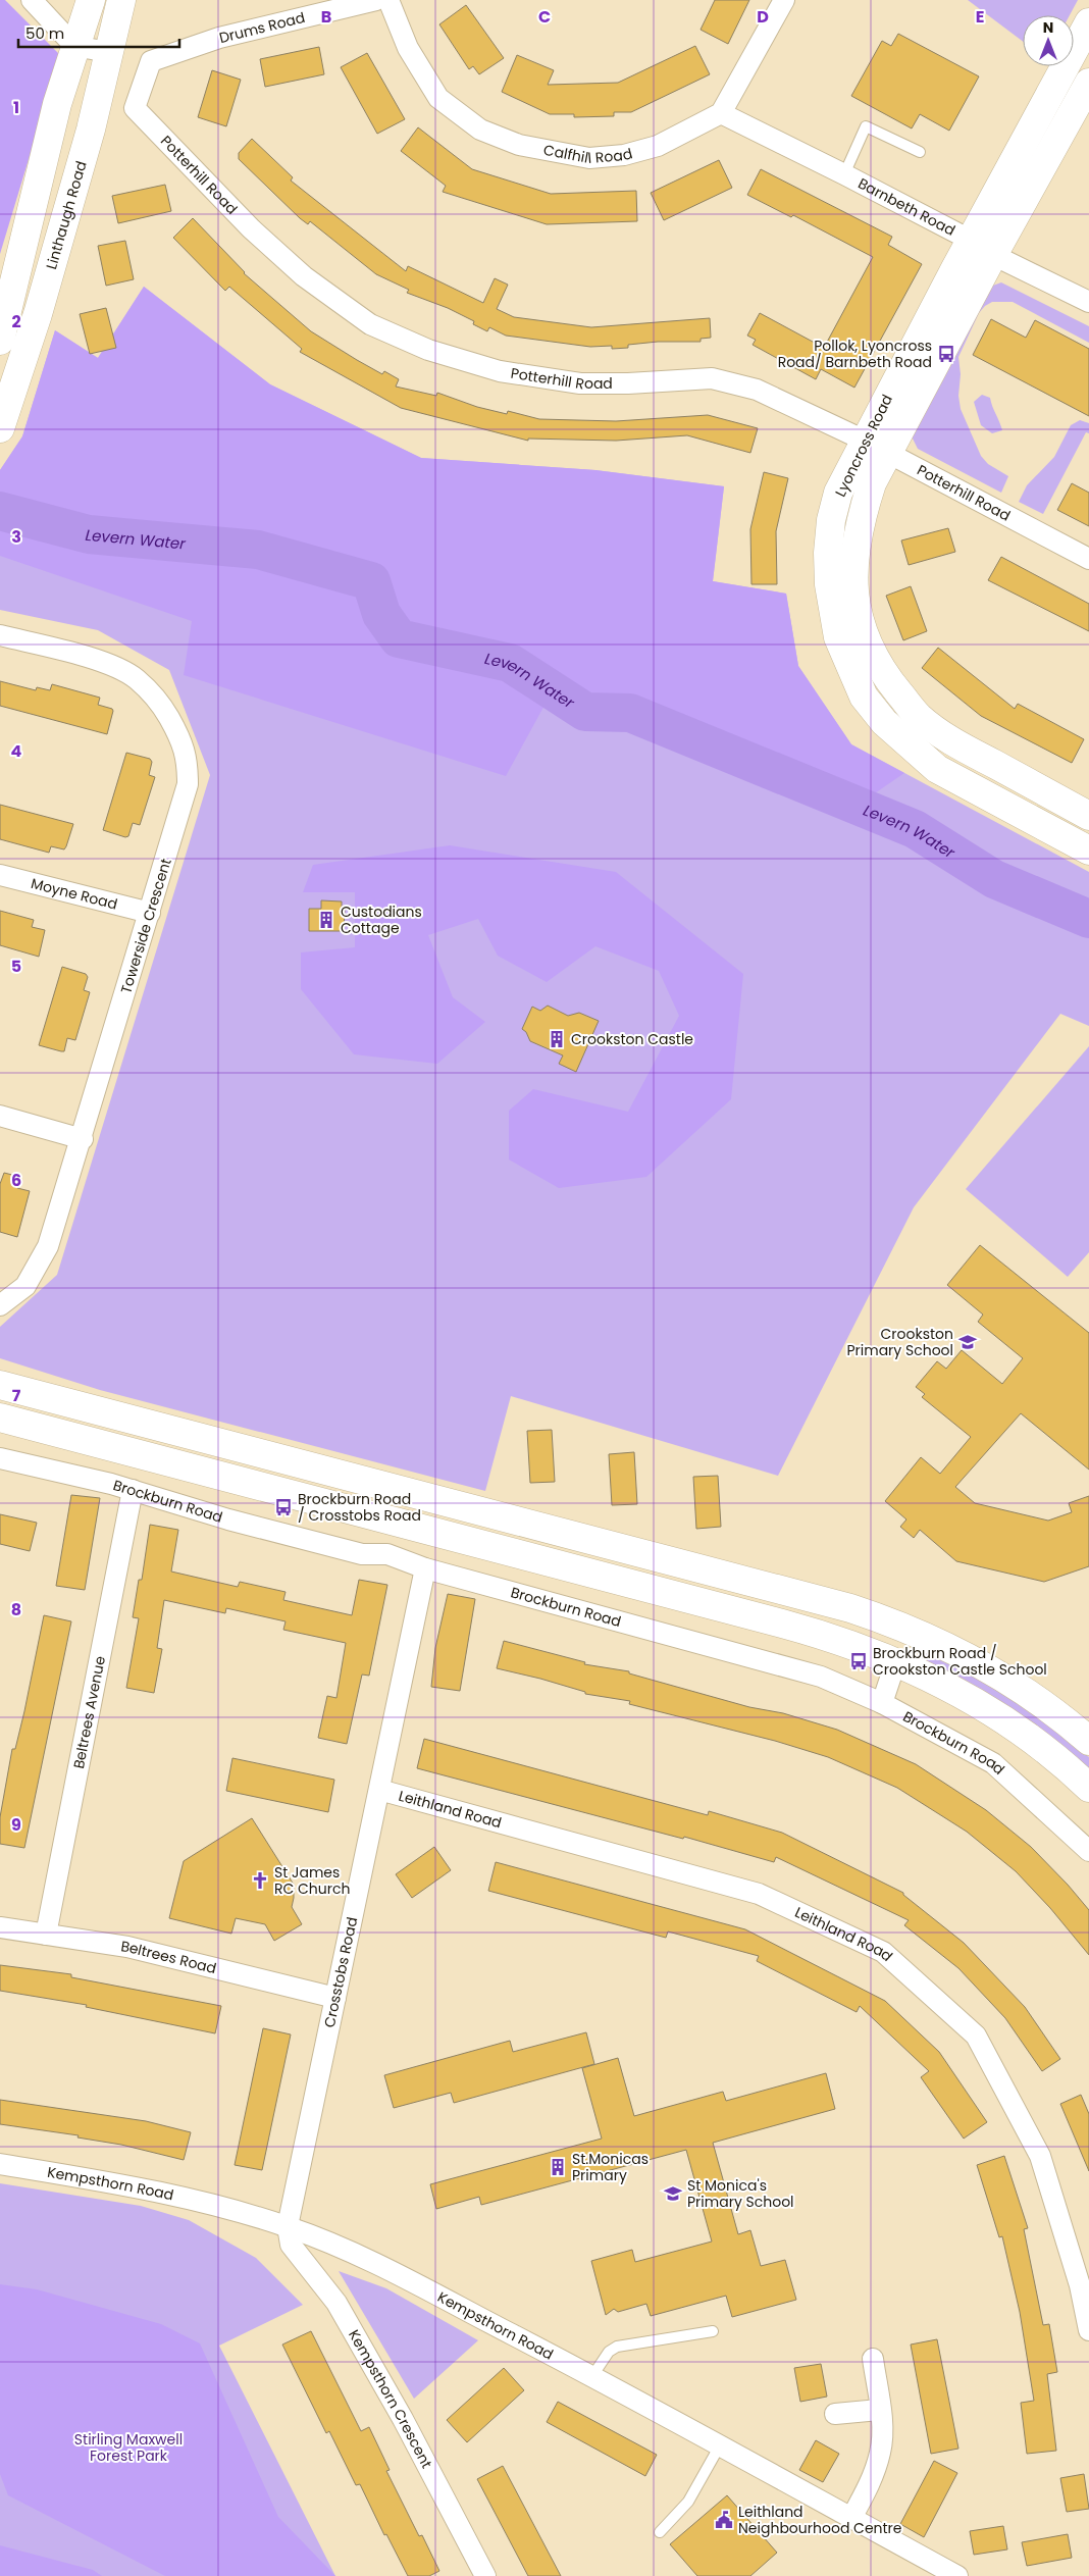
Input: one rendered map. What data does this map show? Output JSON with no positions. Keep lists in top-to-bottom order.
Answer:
{
  "streets": {
    "street": [
      "Drums Road",
      "Calfhill Road",
      "Potterhill Road",
      "Barnbeth Road",
      "Linthaugh Road",
      "Lyoncross Road",
      "Moyne Road",
      "Towerside Crescent",
      "Brockburn Road",
      "Beltrees Avenue",
      "Leithland Road",
      "Beltrees Road",
      "Crosstobs Road",
      "Kempsthorn Road",
      "Kempsthorn Crescent"
    ]
  },
  "crossings": [
    ["Drums Road", "Potterhill Road"],
    ["Calfhill Road", "Barnbeth Road"],
    ["Potterhill Road", "Lyoncross Road"],
    ["Barnbeth Road", "Lyoncross Road"],
    ["Moyne Road", "Towerside Crescent"],
    ["Brockburn Road", "Beltrees Avenue"],
    ["Brockburn Road", "Crosstobs Road"],
    ["Beltrees Avenue", "Beltrees Road"],
    ["Leithland Road", "Crosstobs Road"],
    ["Beltrees Road", "Crosstobs Road"],
    ["Crosstobs Road", "Kempsthorn Road"],
    ["Crosstobs Road", "Kempsthorn Crescent"],
    ["Kempsthorn Road", "Kempsthorn Crescent"]
  ],
  "water": ["Levern Water"],
  "parks": ["Stirling Maxwell Forest Park"],
  "places": {
    "bus stop": ["Pollok, Lyoncross Road/ Barnbeth Road", "Brockburn Road / Crosstobs Road", "Brockburn Road / Crookston Castle School"],
    "building": ["Custodians Cottage", "Crookston Castle", "St.Monicas Primary"],
    "school or university": ["Crookston Primary School", "St Monica's Primary School"],
    "church": ["St James RC Church"],
    "public building": ["Leithland Neighbourhood Centre"]
  },
  "scale_bar": "50 m",
  "north": "top",
  "grid": {
    "columns": [
      "B",
      "C",
      "D",
      "E"
    ],
    "rows": [
      "1",
      "2",
      "3",
      "4",
      "5",
      "6",
      "7",
      "8",
      "9"
    ]
  }
}
